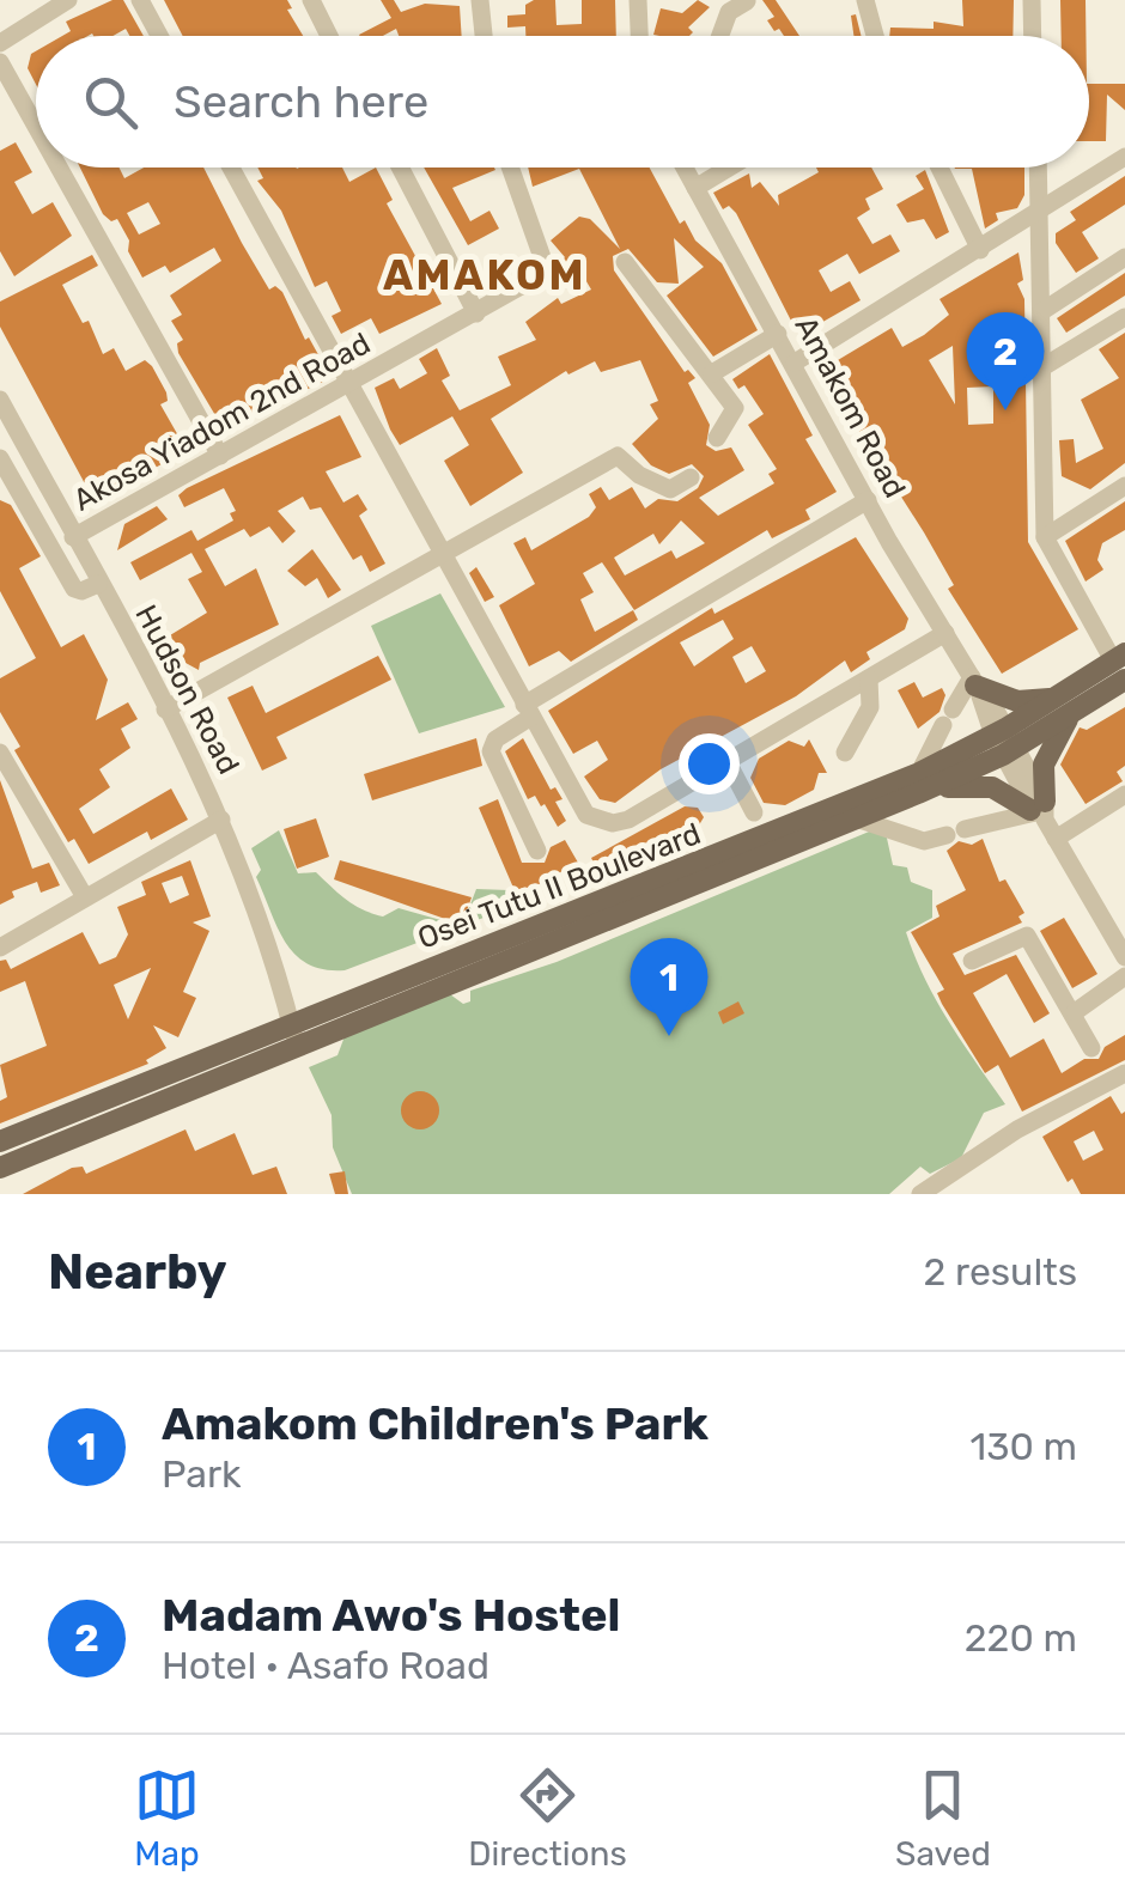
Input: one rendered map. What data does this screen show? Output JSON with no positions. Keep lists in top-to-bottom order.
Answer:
{
  "streets": {
    "main road": ["Osei Tutu II Boulevard"],
    "street": ["Amakom Road", "Akosa Yiadom 2nd Road", "Hudson Road"]
  },
  "crossings": [
    ["Amakom Road", "Osei Tutu II Boulevard"],
    ["Akosa Yiadom 2nd Road", "Hudson Road"],
    ["Hudson Road", "Osei Tutu II Boulevard"]
  ],
  "districts": ["AMAKOM"],
  "page": {
    "search": "Search here",
    "pins": ["2", "1"],
    "heading": ["Nearby", "2 results"],
    "list": [
      {
        "mark": "1",
        "name": "Amakom Children's Park",
        "note": "Park",
        "value": "130 m"
      },
      {
        "mark": "2",
        "name": "Madam Awo's Hostel",
        "note": "Hotel · Asafo Road",
        "value": "220 m"
      }
    ],
    "nav": ["Map", "Directions", "Saved"]
  }
}
